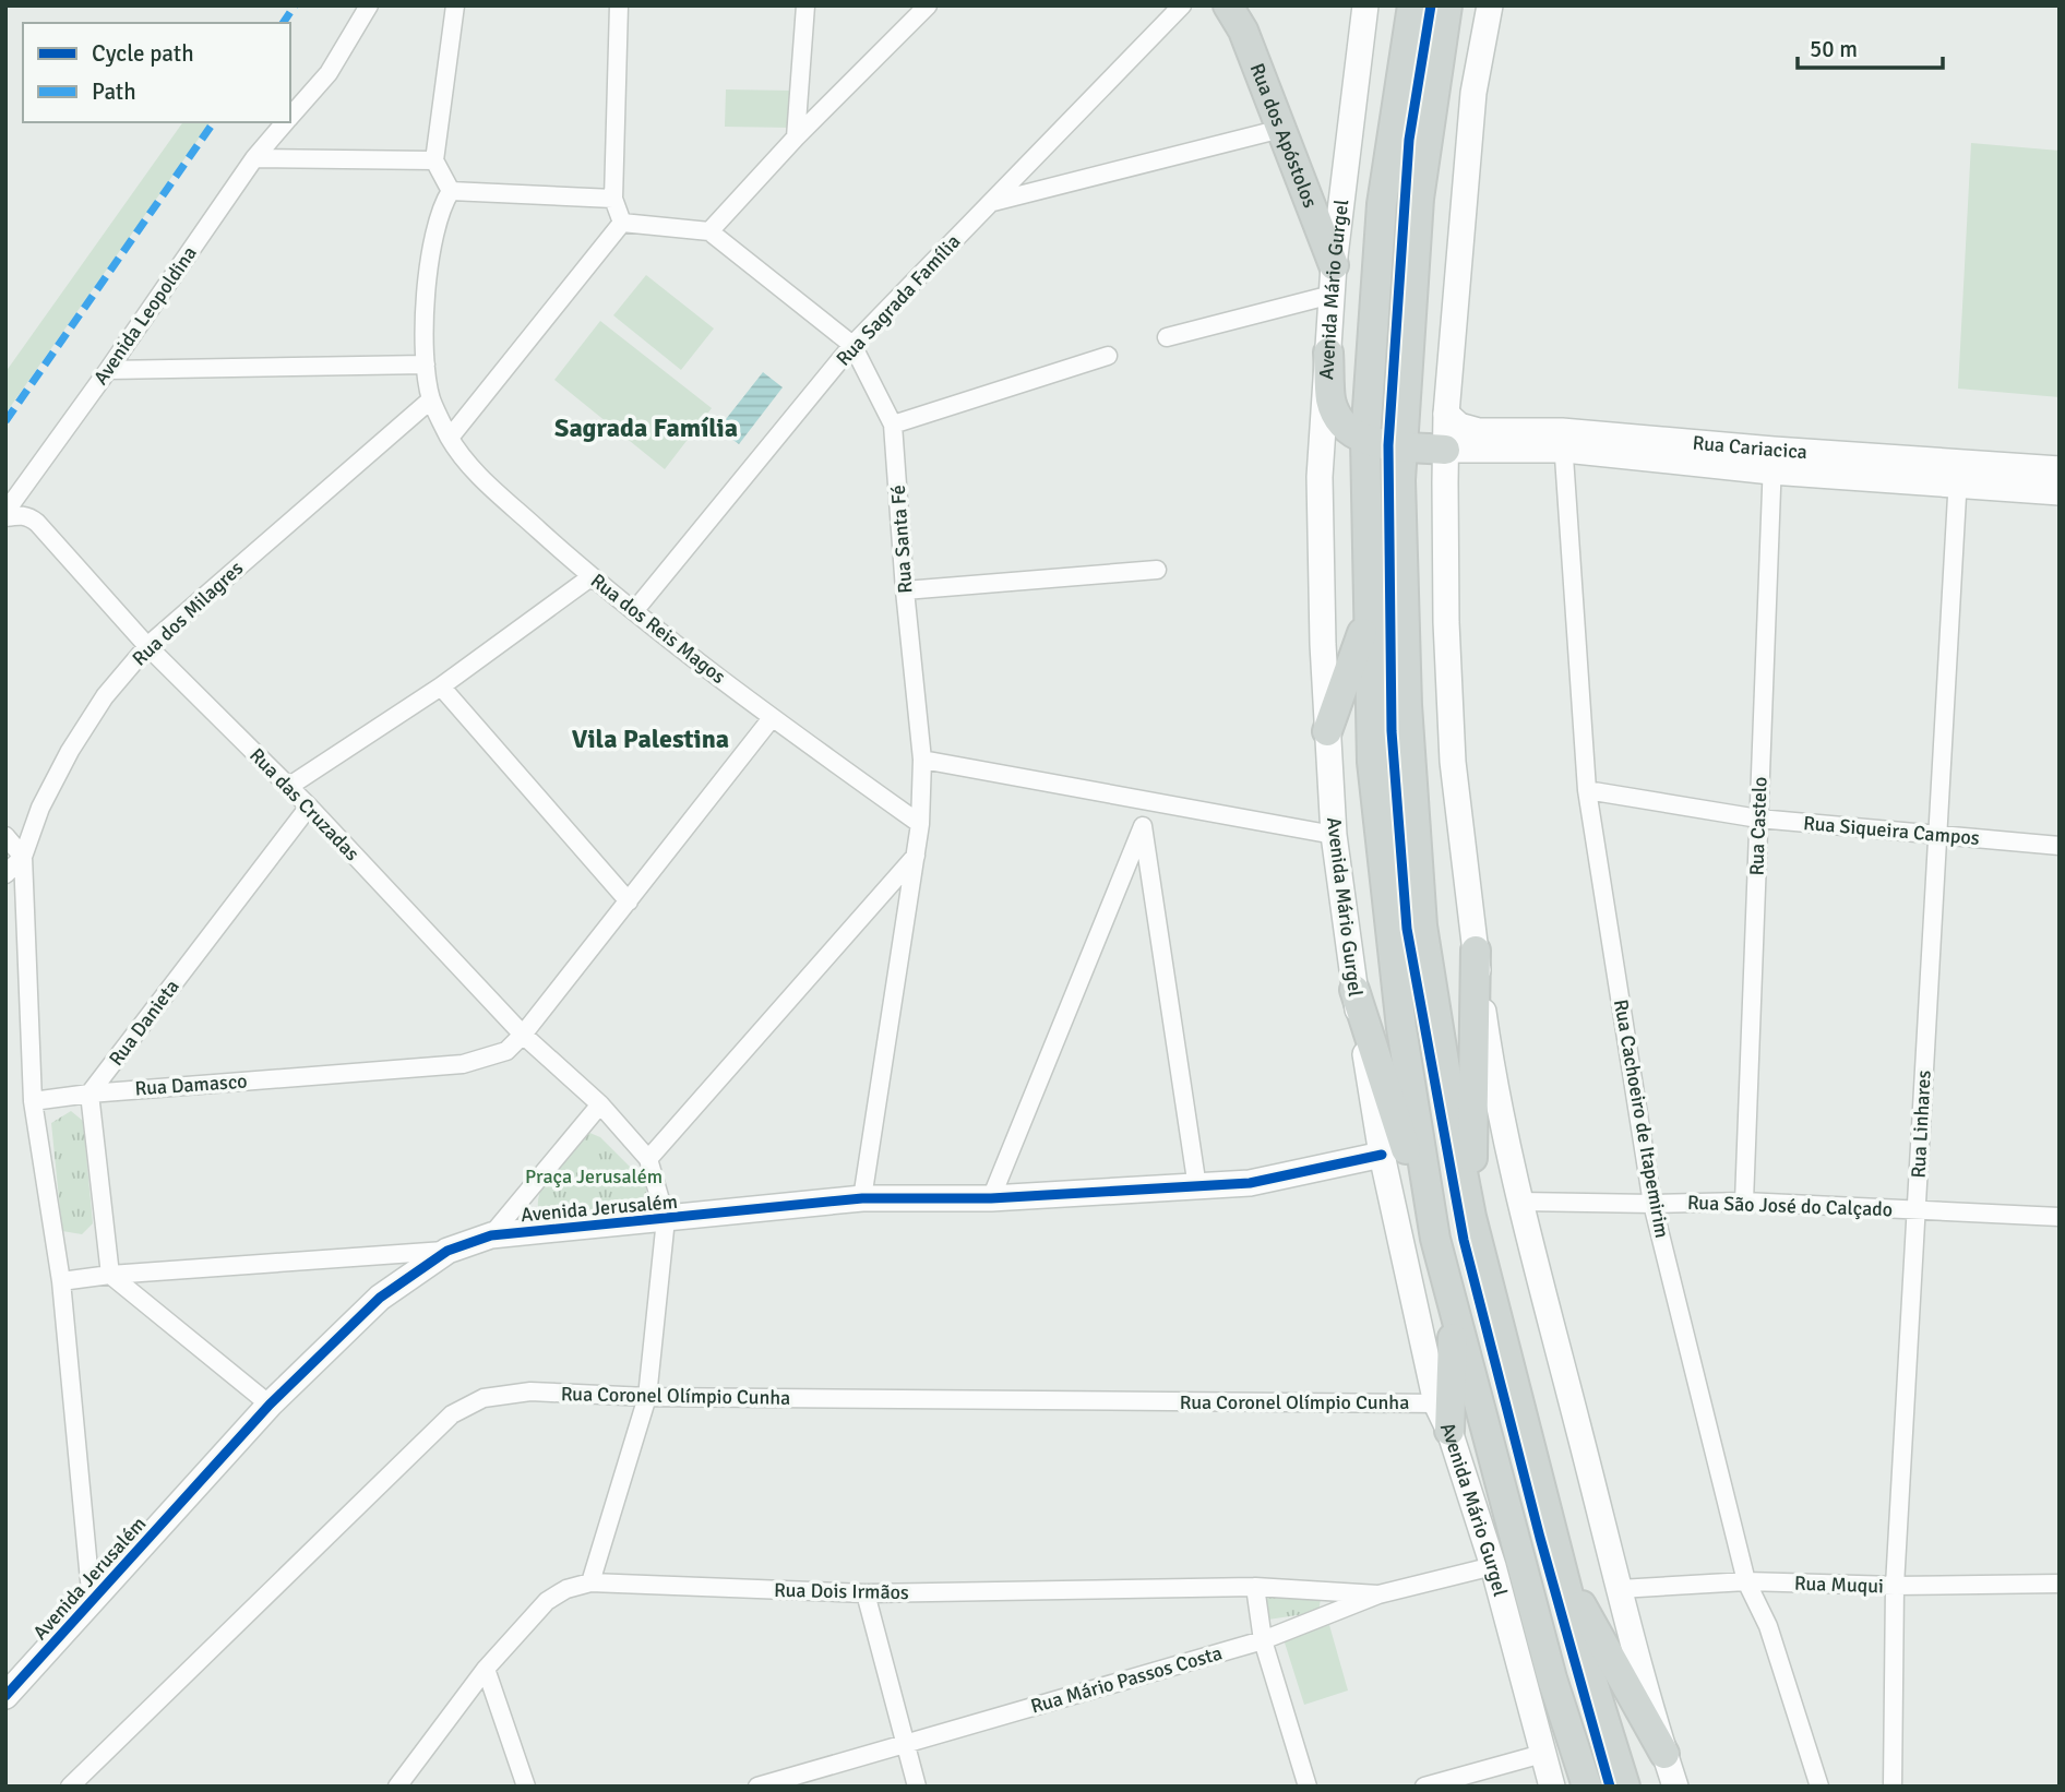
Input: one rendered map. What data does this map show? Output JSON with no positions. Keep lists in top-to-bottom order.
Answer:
{
  "streets": {
    "main road": [
      "Rua dos Apóstolos",
      "Avenida Mário Gurgel",
      "Rua Cariacica",
      "Avenida Jerusalém"
    ],
    "street": [
      "Rua Sagrada Família",
      "Avenida Leopoldina",
      "Rua Santa Fé",
      "Rua dos Milagres",
      "Rua dos Reis Magos",
      "Rua das Cruzadas",
      "Rua Castelo",
      "Rua Siqueira Campos",
      "Rua Danieta",
      "Rua Damasco",
      "Rua Cachoeiro de Itapemirim",
      "Rua Linhares",
      "Rua São José do Calçado",
      "Rua Coronel Olímpio Cunha",
      "Rua Muqui",
      "Rua Dois Irmãos",
      "Rua Mário Passos Costa"
    ]
  },
  "crossings": [
    ["Rua dos Apóstolos", "Avenida Mário Gurgel"],
    ["Avenida Mário Gurgel", "Avenida Jerusalém"],
    ["Avenida Mário Gurgel", "Rua Coronel Olímpio Cunha"],
    ["Avenida Mário Gurgel", "Rua Mário Passos Costa"],
    ["Rua Sagrada Família", "Rua Santa Fé"],
    ["Rua Sagrada Família", "Rua dos Reis Magos"],
    ["Avenida Leopoldina", "Rua das Cruzadas"],
    ["Rua Cariacica", "Rua Castelo"],
    ["Rua Cariacica", "Rua Cachoeiro de Itapemirim"],
    ["Rua Cariacica", "Rua Linhares"],
    ["Rua Santa Fé", "Rua dos Reis Magos"],
    ["Rua Santa Fé", "Avenida Jerusalém"],
    ["Rua dos Milagres", "Rua dos Reis Magos"],
    ["Rua dos Milagres", "Rua das Cruzadas"],
    ["Rua dos Reis Magos", "Rua Damasco"],
    ["Rua das Cruzadas", "Rua Danieta"],
    ["Rua das Cruzadas", "Rua Damasco"],
    ["Rua das Cruzadas", "Avenida Jerusalém"],
    ["Rua Castelo", "Rua Siqueira Campos"],
    ["Rua Castelo", "Rua São José do Calçado"],
    ["Rua Siqueira Campos", "Rua Cachoeiro de Itapemirim"],
    ["Rua Siqueira Campos", "Rua Linhares"],
    ["Rua Danieta", "Rua Damasco"],
    ["Rua Cachoeiro de Itapemirim", "Rua São José do Calçado"],
    ["Rua Cachoeiro de Itapemirim", "Rua Muqui"],
    ["Rua Linhares", "Rua São José do Calçado"],
    ["Rua Linhares", "Rua Muqui"],
    ["Rua Dois Irmãos", "Rua Mário Passos Costa"]
  ],
  "districts": ["Sagrada Família", "Vila Palestina"],
  "parks": ["Praça Jerusalém"],
  "legend": ["Cycle path", "Path"],
  "scale_bar": "50 m"
}
